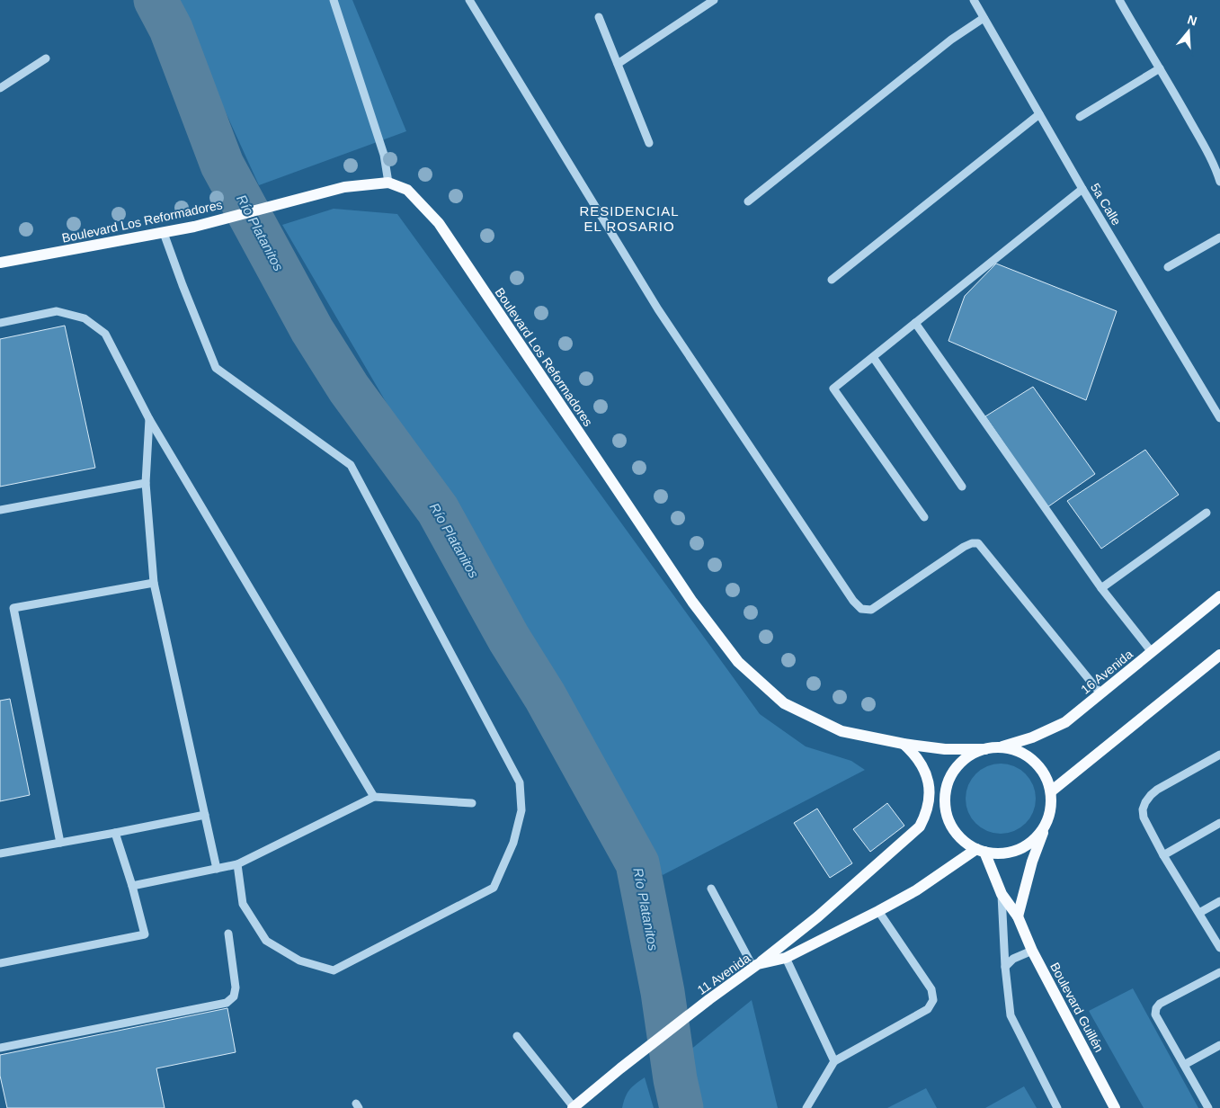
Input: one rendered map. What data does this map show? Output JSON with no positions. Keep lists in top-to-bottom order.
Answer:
{
  "streets": {
    "main road": [
      "Boulevard Los Reformadores",
      "16 Avenida",
      "11 Avenida",
      "Boulevard Guillén"
    ],
    "street": ["5a Calle"]
  },
  "crossings": [
    ["Boulevard Los Reformadores", "16 Avenida"],
    ["Boulevard Los Reformadores", "11 Avenida"],
    ["Boulevard Los Reformadores", "Boulevard Guillén"],
    ["16 Avenida", "11 Avenida"],
    ["16 Avenida", "Boulevard Guillén"],
    ["11 Avenida", "Boulevard Guillén"]
  ],
  "districts": ["RESIDENCIAL EL ROSARIO"],
  "water": ["Río Platanitos"],
  "north": "top"
}
